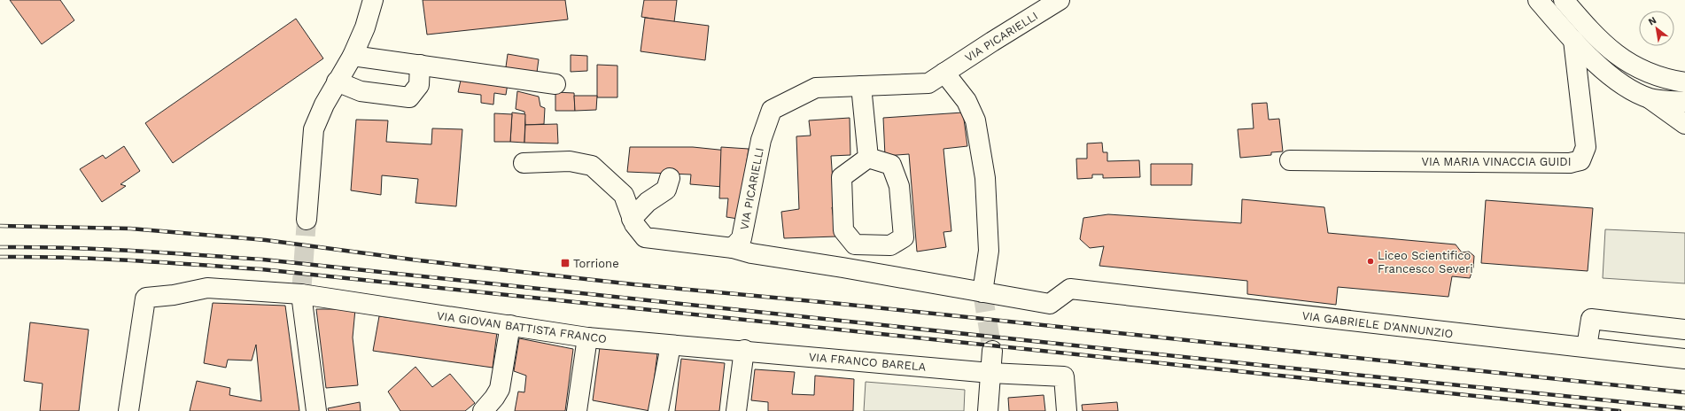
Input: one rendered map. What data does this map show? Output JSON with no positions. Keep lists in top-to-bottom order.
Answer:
{
  "streets": {
    "street": [
      "VIA PICARIELLI",
      "VIA MARIA VINACCIA GUIDI",
      "VIA GABRIELE D'ANNUNZIO",
      "VIA GIOVAN BATTISTA FRANCO",
      "VIA FRANCO BARELA"
    ]
  },
  "crossings": [
    ["VIA GIOVAN BATTISTA FRANCO", "VIA FRANCO BARELA"]
  ],
  "places": {
    "other": ["Liceo Scientifico Francesco Severi"],
    "transit": ["Torrione"]
  },
  "north": "top left"
}
